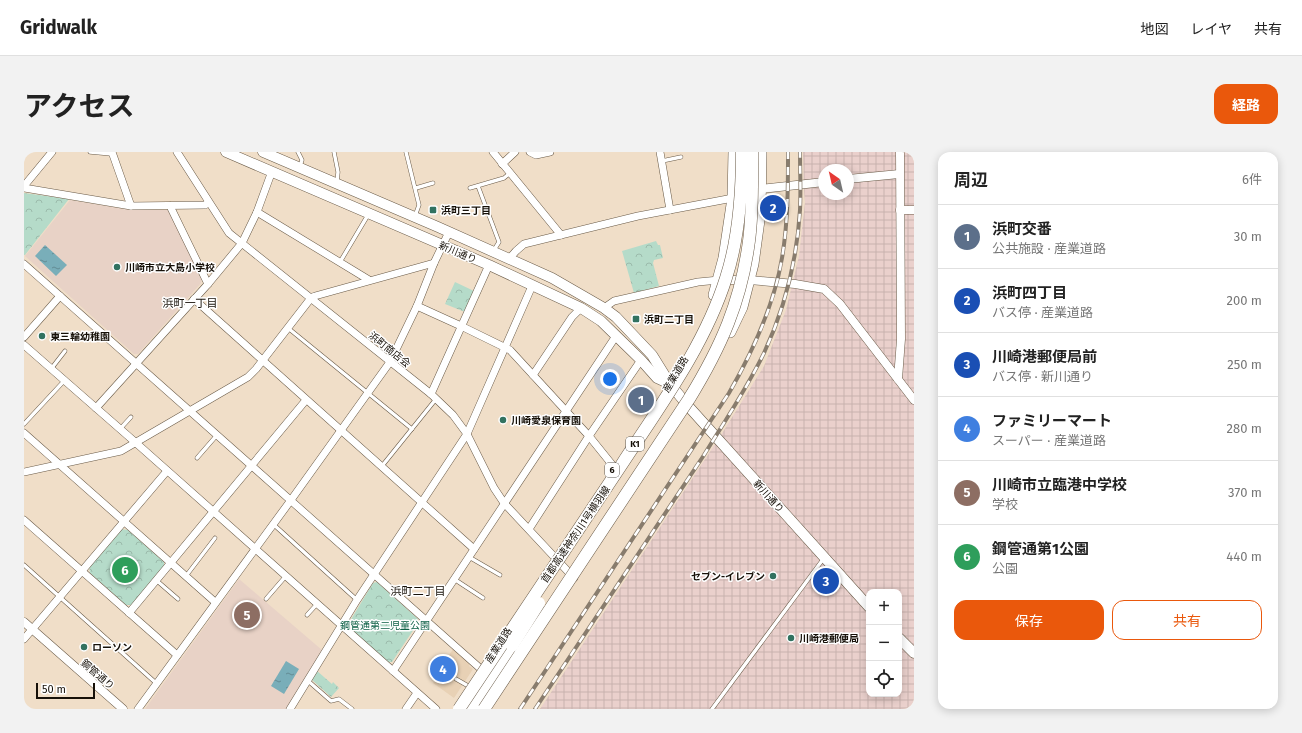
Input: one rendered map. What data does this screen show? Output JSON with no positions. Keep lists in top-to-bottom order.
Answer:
{
  "streets": {
    "highway": ["K1", "首都高速神奈川1号横羽線"],
    "main road": ["新川通り", "産業道路", "6"],
    "street": ["浜町商店会", "鋼管通り"]
  },
  "crossings": [
    ["新川通り", "産業道路"],
    ["浜町商店会", "産業道路"]
  ],
  "districts": ["浜町一丁目", "浜町二丁目"],
  "parks": ["鋼管通第二児童公園"],
  "places": {
    "transit": ["浜町三丁目", "浜町二丁目"],
    "other": [
      "川崎市立大島小学校",
      "東三輪幼稚園",
      "川崎愛泉保育園",
      "セブン-イレブン",
      "川崎港郵便局",
      "ローソン"
    ]
  },
  "scale_bar": "50 m",
  "north": "top left",
  "page": {
    "header": "Gridwalk",
    "nav": ["地図", "レイヤ", "共有"],
    "title": "アクセス",
    "buttons": [
      "経路",
      ["保存", "共有"]
    ],
    "heading": ["周辺", "6件"],
    "pins": [
      "2",
      "1",
      "6",
      "3",
      "5",
      "4"
    ],
    "list": [
      {
        "mark": "1",
        "name": "浜町交番",
        "note": "公共施設 · 産業道路",
        "value": "30 m"
      },
      {
        "mark": "2",
        "name": "浜町四丁目",
        "note": "バス停 · 産業道路",
        "value": "200 m"
      },
      {
        "mark": "3",
        "name": "川崎港郵便局前",
        "note": "バス停 · 新川通り",
        "value": "250 m"
      },
      {
        "mark": "4",
        "name": "ファミリーマート",
        "note": "スーパー · 産業道路",
        "value": "280 m"
      },
      {
        "mark": "5",
        "name": "川崎市立臨港中学校",
        "note": "学校",
        "value": "370 m"
      },
      {
        "mark": "6",
        "name": "鋼管通第1公園",
        "note": "公園",
        "value": "440 m"
      }
    ],
    "map_buttons": ["+", "−"],
    "scale": "50 m"
  }
}
